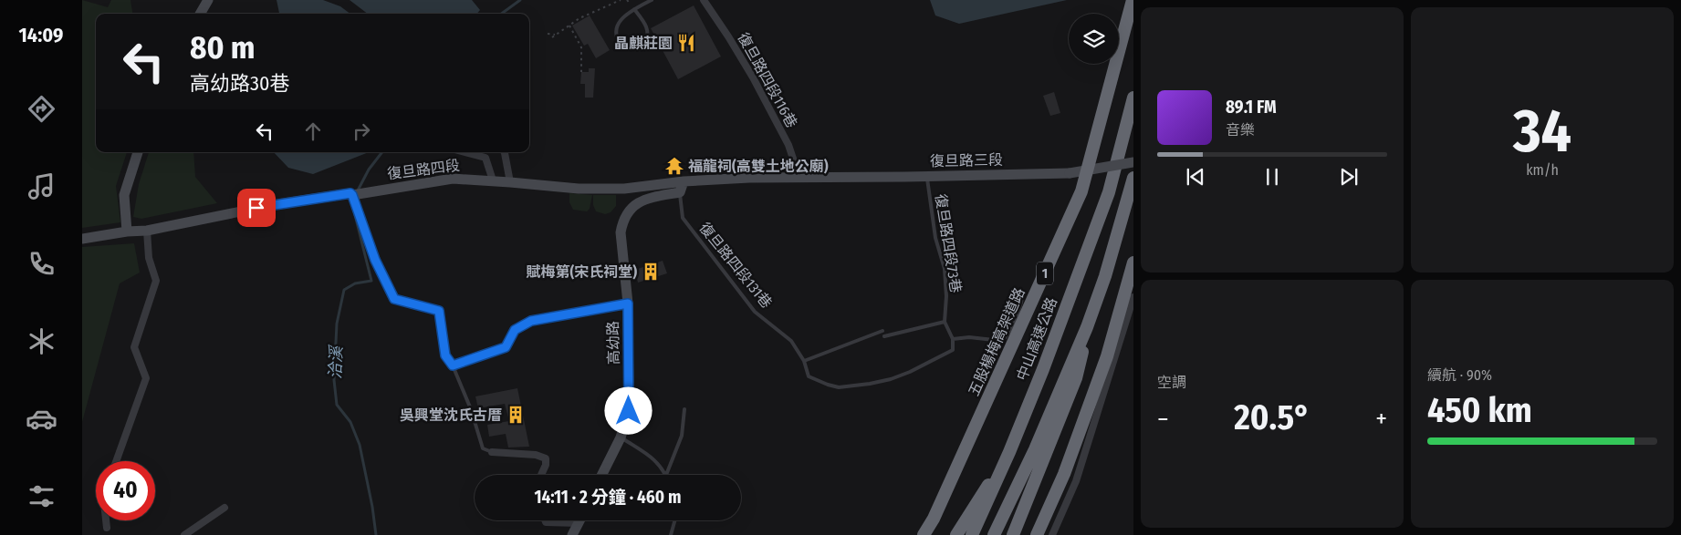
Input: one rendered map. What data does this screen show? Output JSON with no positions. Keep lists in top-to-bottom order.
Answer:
{
  "streets": {
    "highway": ["1", "中山高速公路", "五股楊梅高架道路"],
    "street": [
      "復旦路四段116巷",
      "復旦路三段",
      "復旦路四段",
      "高幼路"
    ],
    "lane": ["復旦路四段73巷", "復旦路四段131巷"]
  },
  "crossings": [
    ["復旦路四段116巷", "復旦路三段"],
    ["復旦路四段116巷", "復旦路四段"],
    ["復旦路三段", "復旦路四段"],
    ["復旦路三段", "復旦路四段73巷"],
    ["復旦路四段73巷", "復旦路四段131巷"],
    ["復旦路四段131巷", "高幼路"]
  ],
  "water": ["洽溪"],
  "places": {
    "restaurant": ["晶麒莊園"],
    "temple": ["福龍祠(高雙土地公廟)"],
    "building": ["賦梅第(宋氏祠堂)", "吳興堂沈氏古厝"]
  },
  "page": {
    "tabs": "14:09",
    "tile": [
      ["34", "km/h"],
      "空調",
      ["續航 · 90%", "450 km"]
    ],
    "turn": ["80 m", "高幼路30巷"],
    "song": ["89.1 FM", "音樂"],
    "heat": ["−", "20.5°", "+"],
    "limit": "40",
    "trip": "14:11 · 2 分鐘 · 460 m"
  }
}
